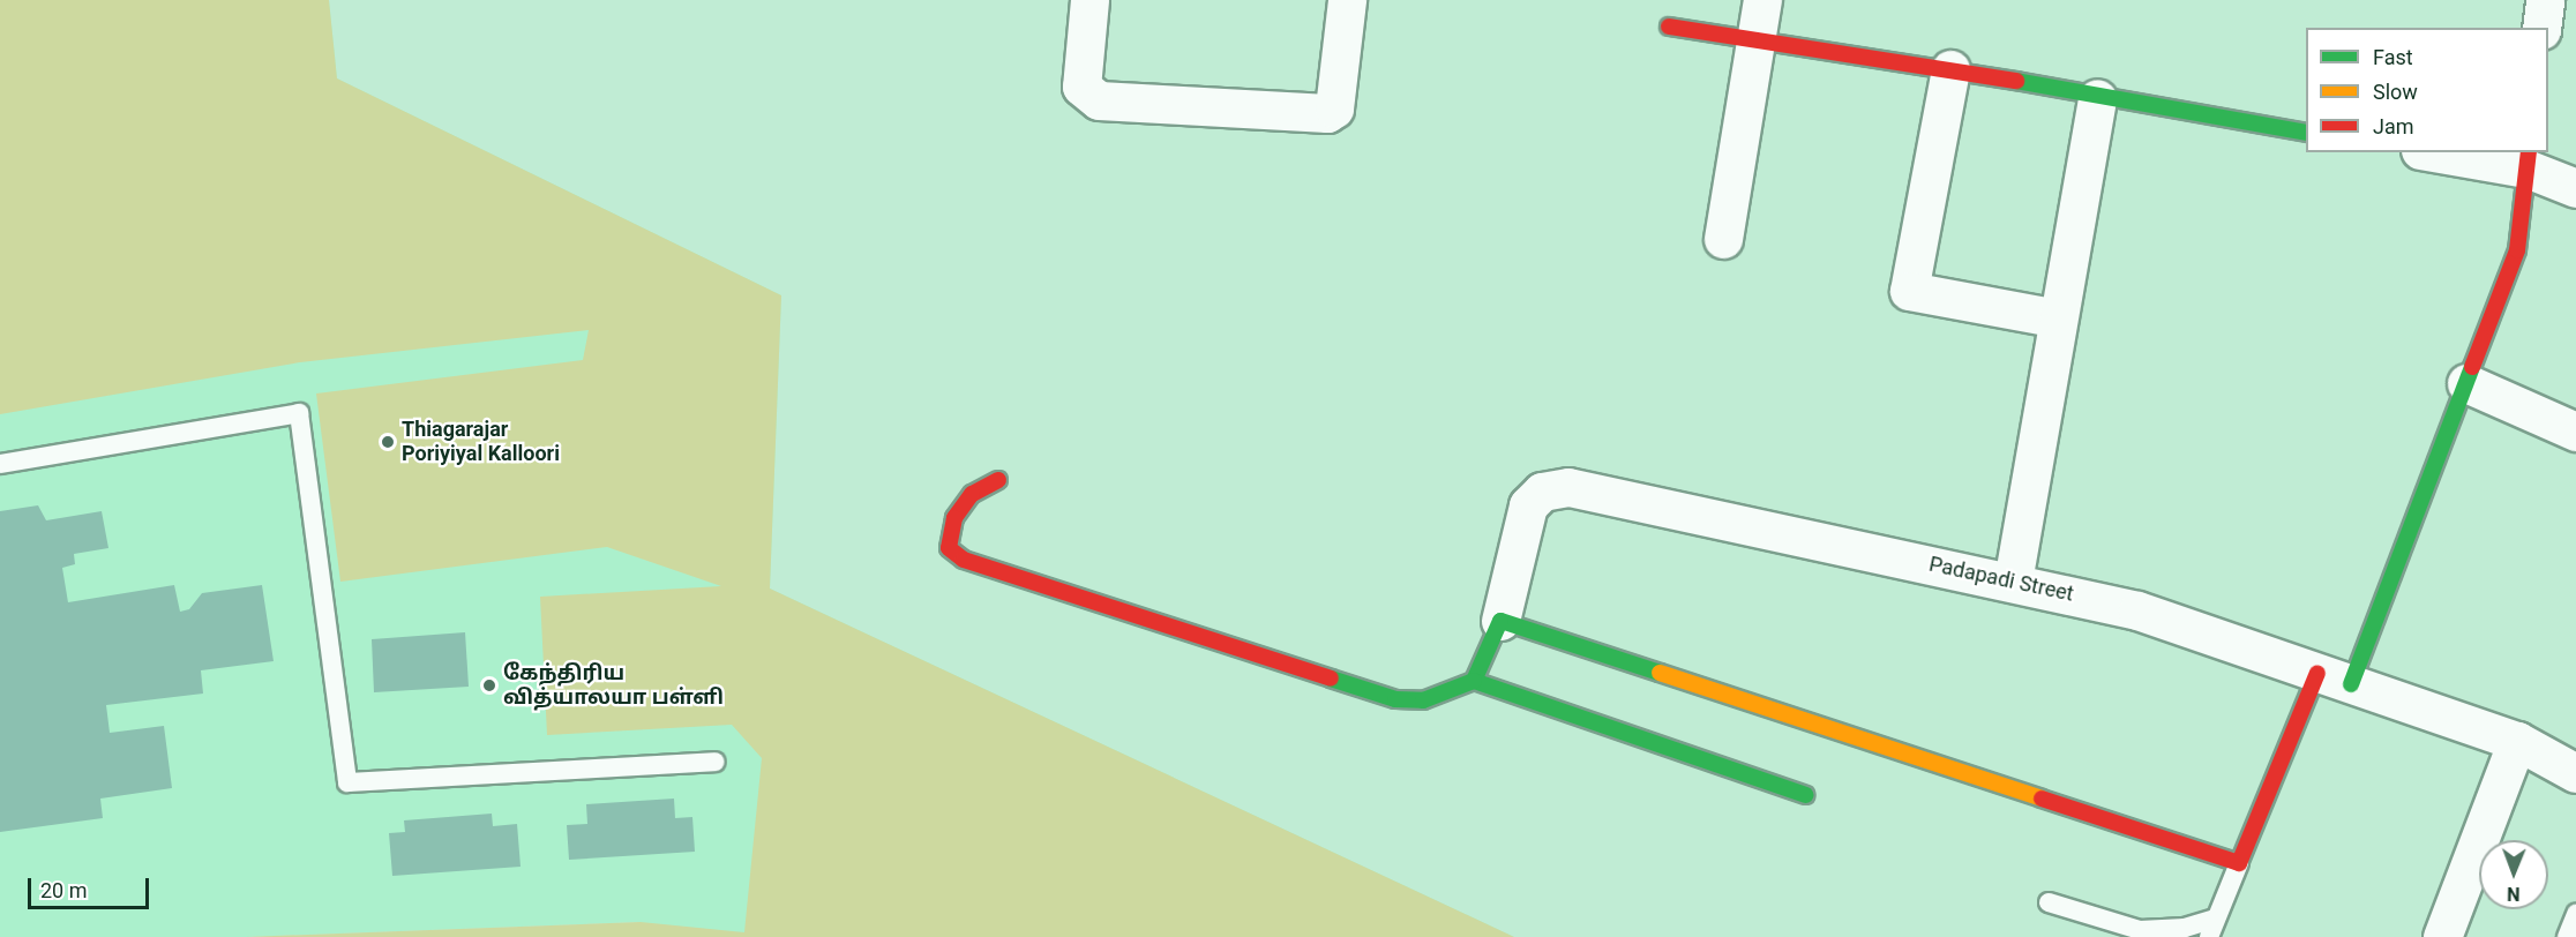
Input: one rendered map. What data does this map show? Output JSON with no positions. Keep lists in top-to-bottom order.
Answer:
{
  "streets": {
    "street": ["Padapadi Street"]
  },
  "places": ["Thiagarajar Poriyiyal Kalloori", "கேந்திரிய வித்யாலயா பள்ளி"],
  "legend": ["Fast", "Slow", "Jam"],
  "scale_bar": "20 m",
  "north": "bottom"
}
